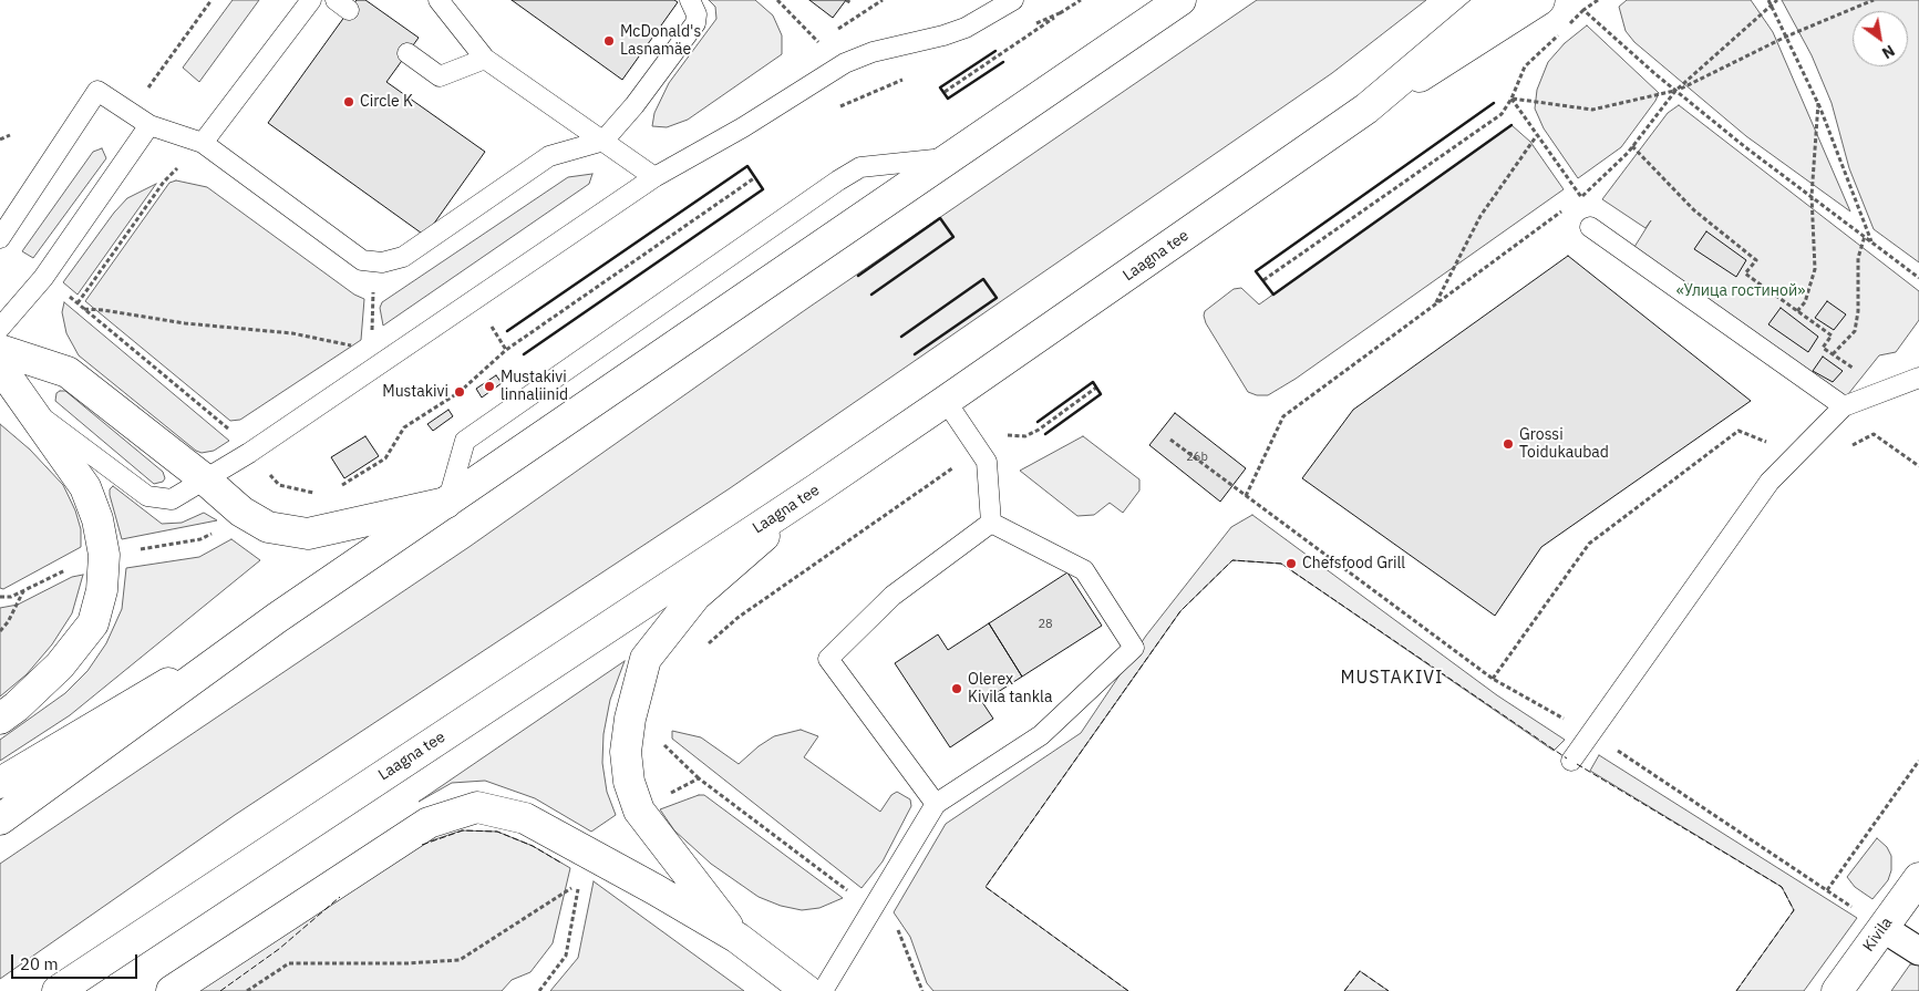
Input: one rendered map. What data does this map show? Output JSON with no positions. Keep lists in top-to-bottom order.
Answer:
{
  "streets": {
    "main road": ["Laagna tee", "Kivila"]
  },
  "districts": ["MUSTAKIVI"],
  "parks": ["«Улица гостиной»"],
  "places": [
    "McDonald's Lasnamäe",
    "Circle K",
    "Mustakivi linnaliinid",
    "Mustakivi",
    "Grossi Toidukaubad",
    "Chefsfood Grill",
    "Olerex Kivila tankla"
  ],
  "house_numbers": ["26b", "28"],
  "scale_bar": "20 m",
  "north": "bottom right"
}
